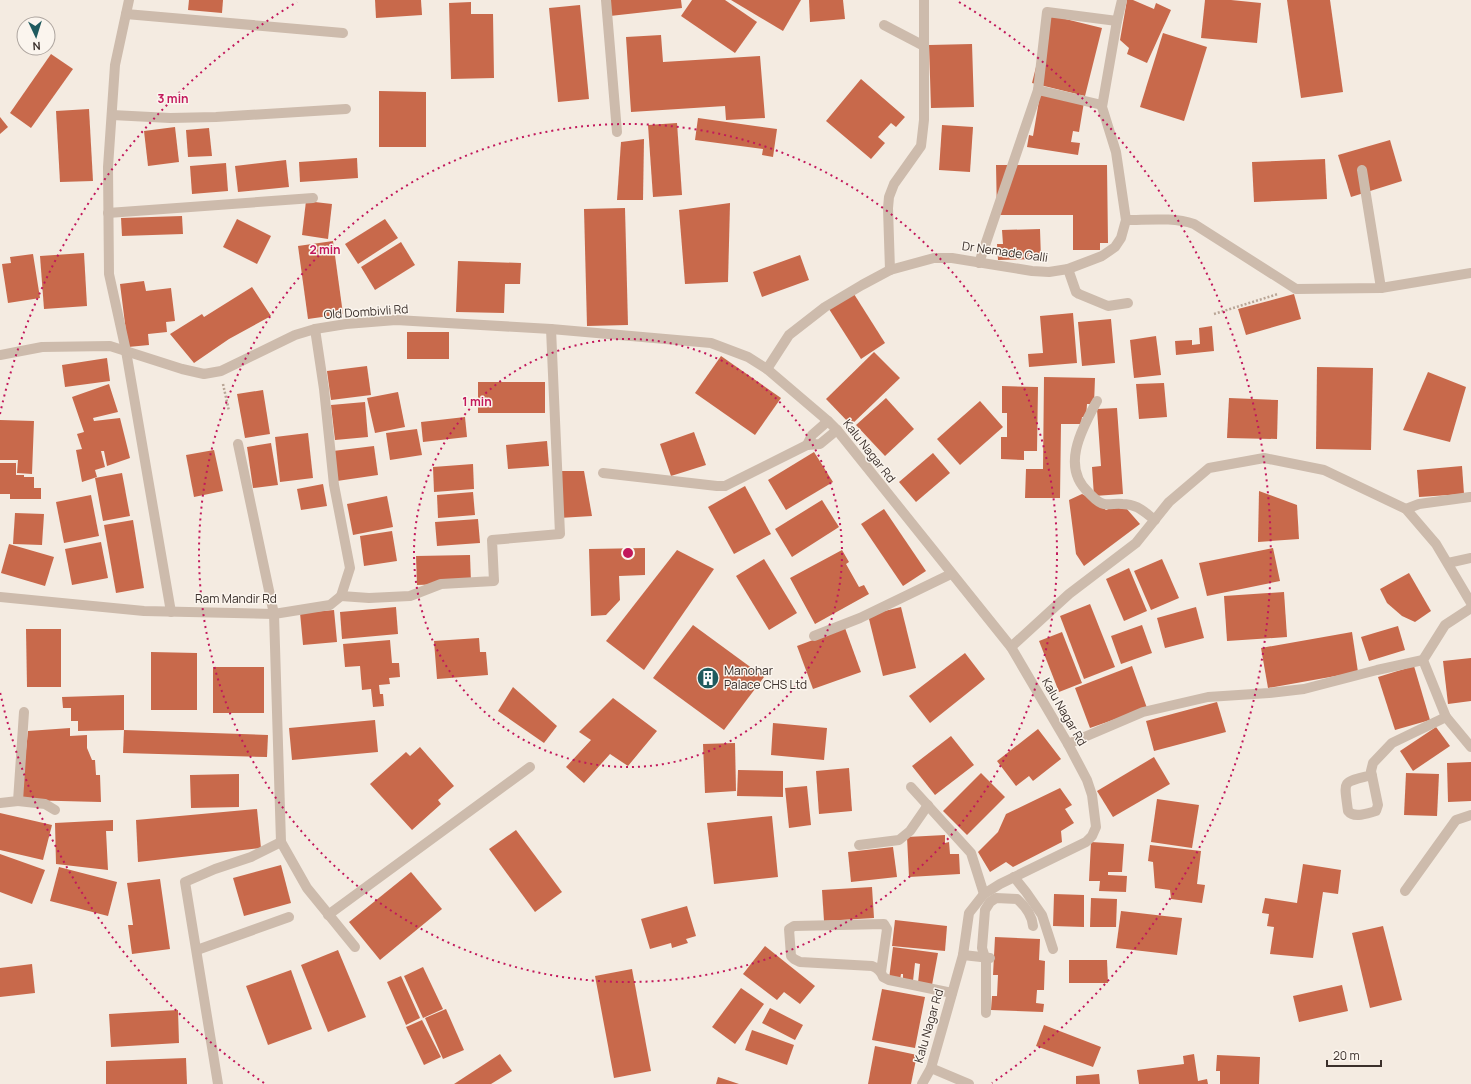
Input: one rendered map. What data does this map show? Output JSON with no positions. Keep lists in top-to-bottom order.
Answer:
{
  "streets": {
    "street": [
      "Dr Nemade Galli",
      "Old Dombivli Rd",
      "Kalu Nagar Rd",
      "Ram Mandir Rd"
    ]
  },
  "crossings": [
    ["Dr Nemade Galli", "Old Dombivli Rd"],
    ["Dr Nemade Galli", "Kalu Nagar Rd"],
    ["Old Dombivli Rd", "Kalu Nagar Rd"]
  ],
  "places": {
    "building": ["Manohar Palace CHS Ltd"]
  },
  "scale_bar": "20 m",
  "north": "bottom",
  "rings": ["3 min", "2 min", "1 min"]
}
